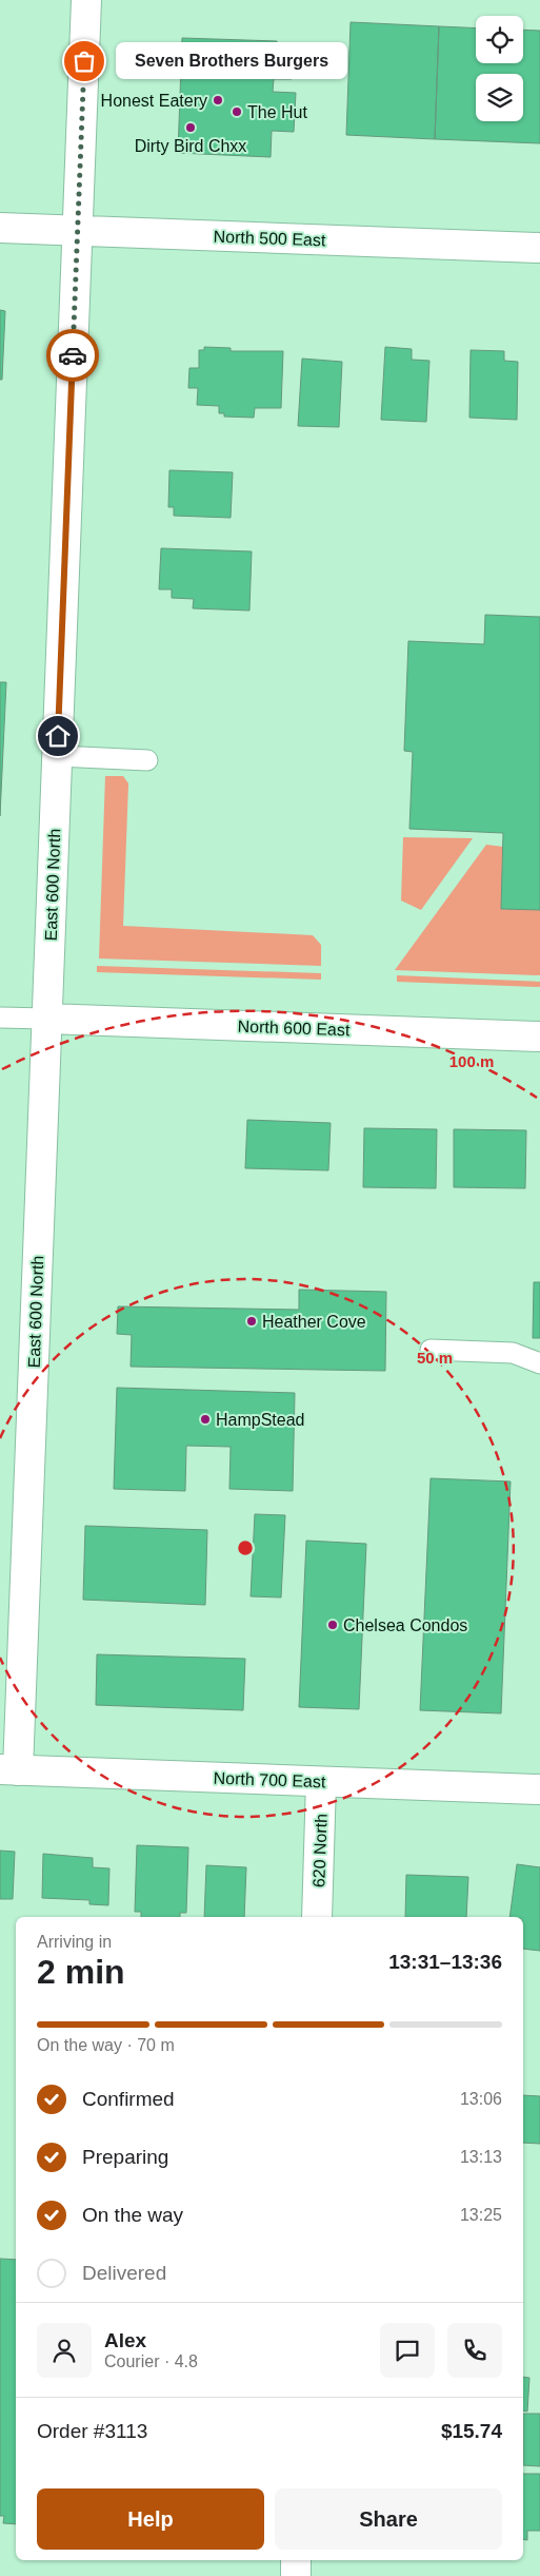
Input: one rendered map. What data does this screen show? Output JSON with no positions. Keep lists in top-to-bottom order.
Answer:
{
  "streets": {
    "street": [
      "North 500 East",
      "East 600 North",
      "North 600 East",
      "North 700 East",
      "620 North"
    ]
  },
  "crossings": [
    ["North 500 East", "East 600 North"],
    ["East 600 North", "North 600 East"],
    ["East 600 North", "North 700 East"],
    ["North 700 East", "620 North"]
  ],
  "places": [
    "Seven Brothers Burgers",
    "Honest Eatery",
    "The Hut",
    "Dirty Bird Chxx",
    "Heather Cove",
    "HampStead",
    "Chelsea Condos"
  ],
  "page": {
    "bubble": "Seven Brothers Burgers",
    "heading": ["2 min", "Arriving in", "13:31–13:36"],
    "panel": [
      "Alex",
      "Courier · 4.8",
      "Order #3113",
      "$15.74"
    ],
    "bar": "On the way · 70 m",
    "list": [
      ["Confirmed", "13:06"],
      ["Preparing", "13:13"],
      ["On the way", "13:25"],
      "Delivered"
    ],
    "buttons": ["Help", "Share"]
  },
  "rings": ["100 m", "50 m"]
}
